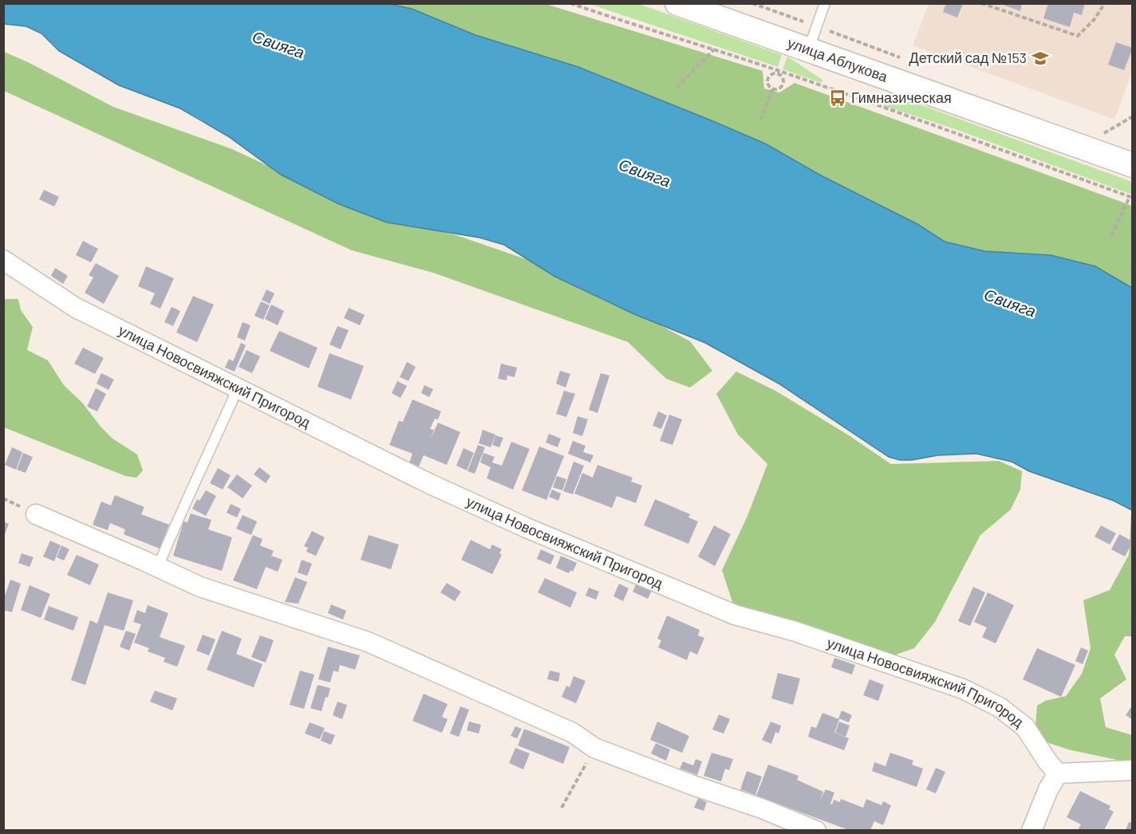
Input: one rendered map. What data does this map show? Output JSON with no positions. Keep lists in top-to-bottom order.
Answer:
{
  "streets": {
    "street": ["улица Аблукова", "улица Новосвияжский Пригород"]
  },
  "water": ["Свияга"],
  "places": {
    "school or university": ["Детский сад №153"],
    "bus stop": ["Гимназическая"]
  }
}
